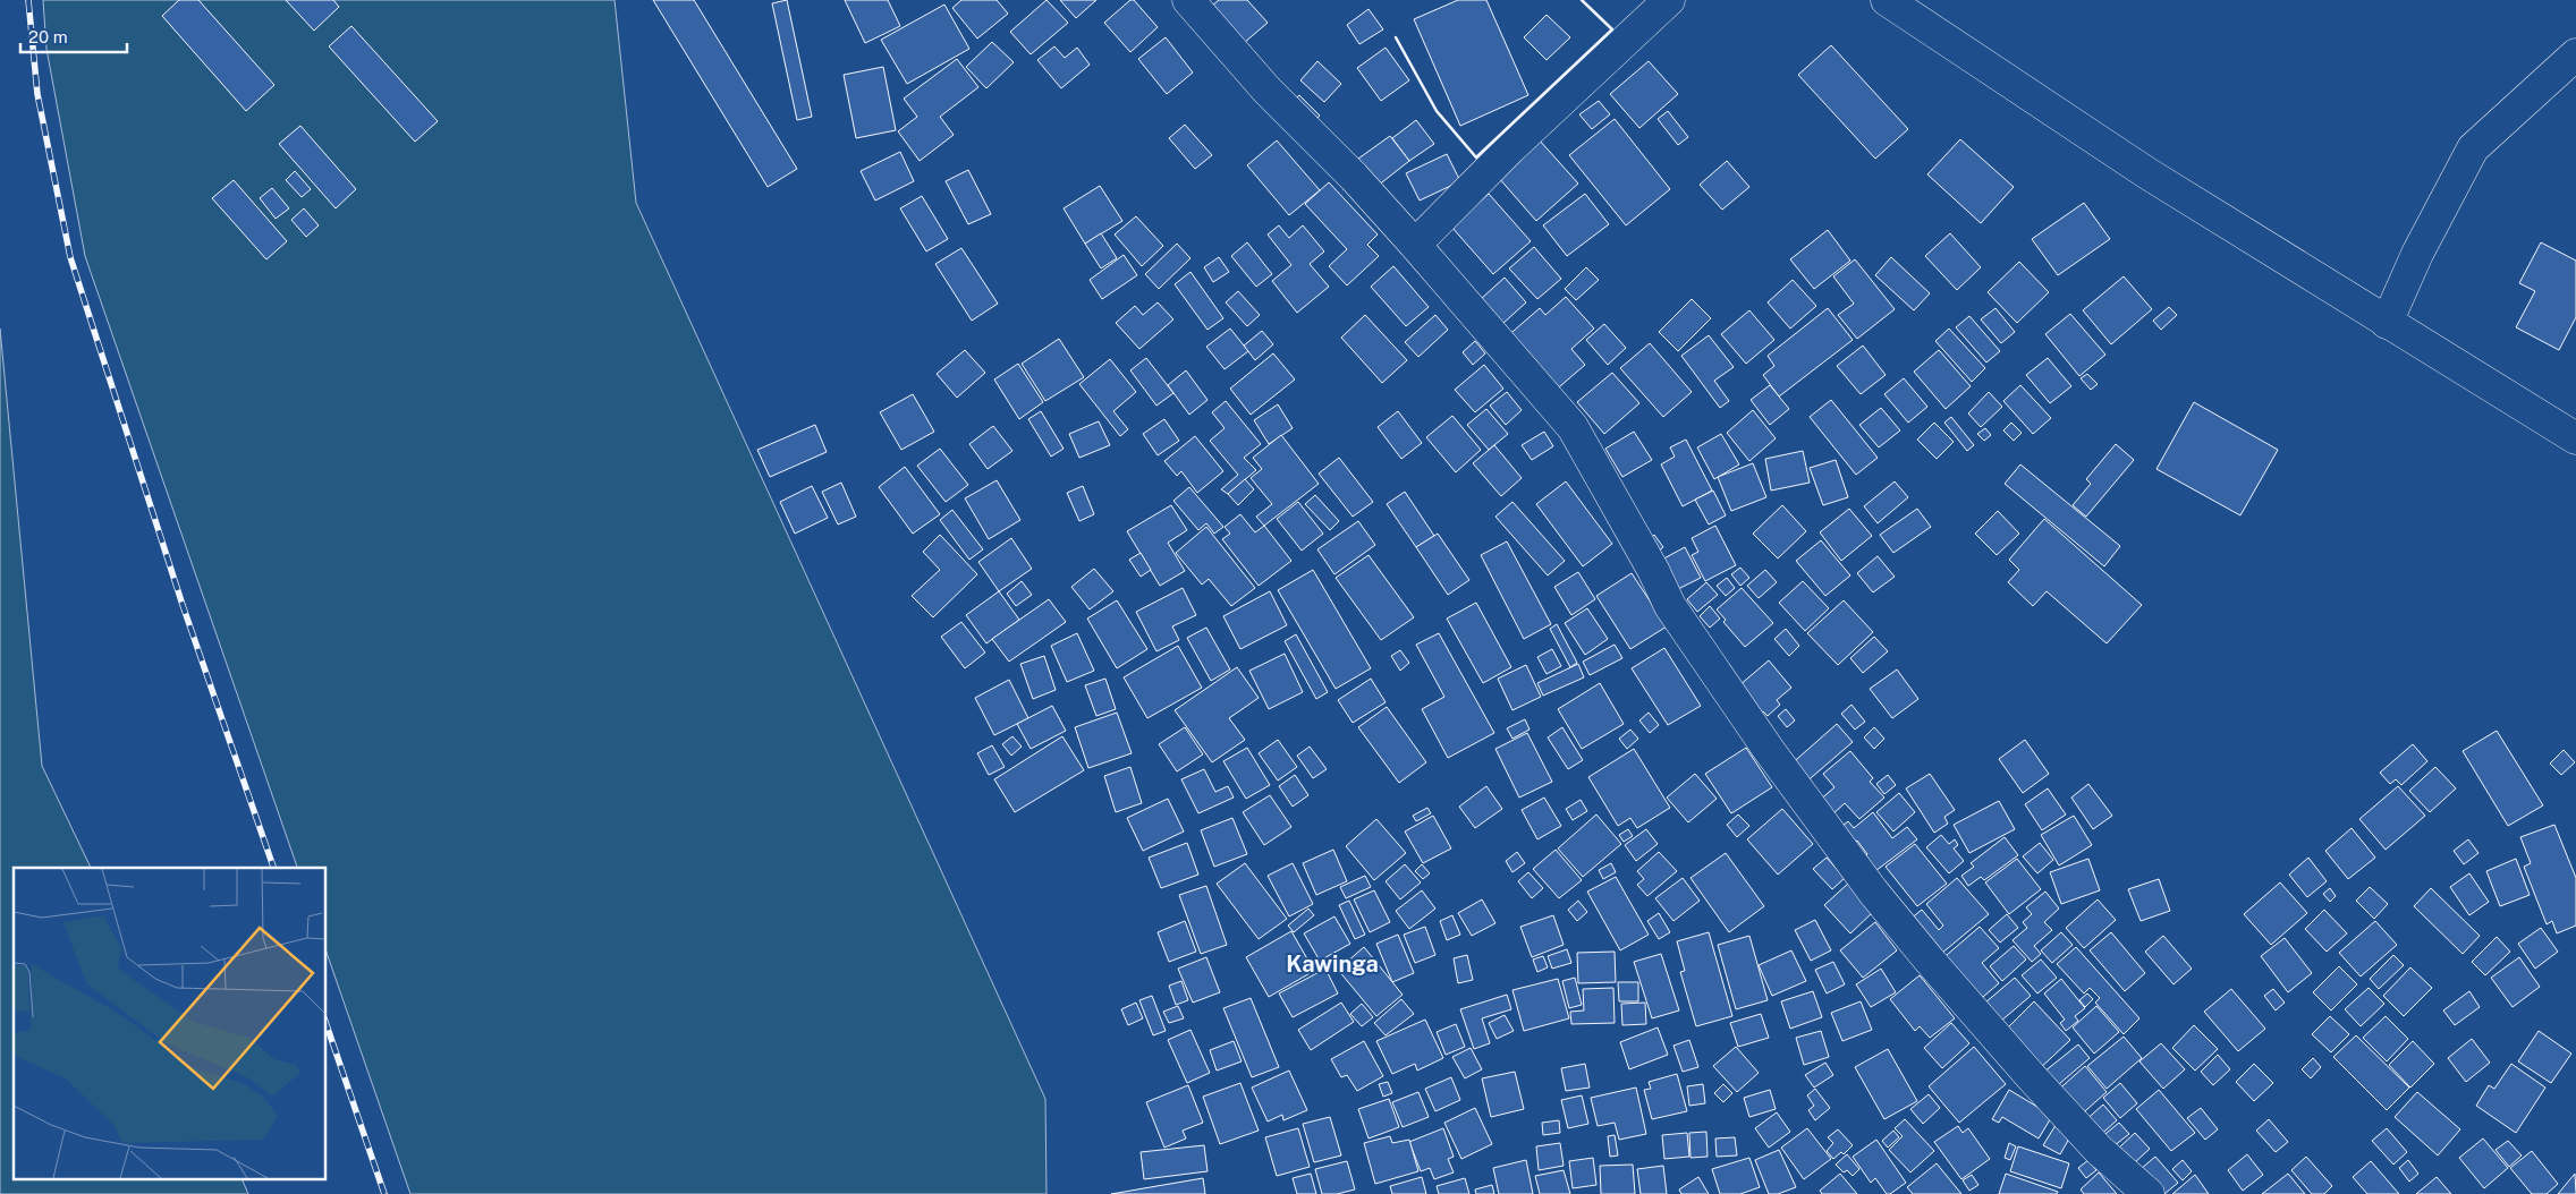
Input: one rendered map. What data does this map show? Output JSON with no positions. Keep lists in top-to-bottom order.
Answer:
{
  "districts": ["Kawinga"],
  "scale_bar": "20 m"
}
